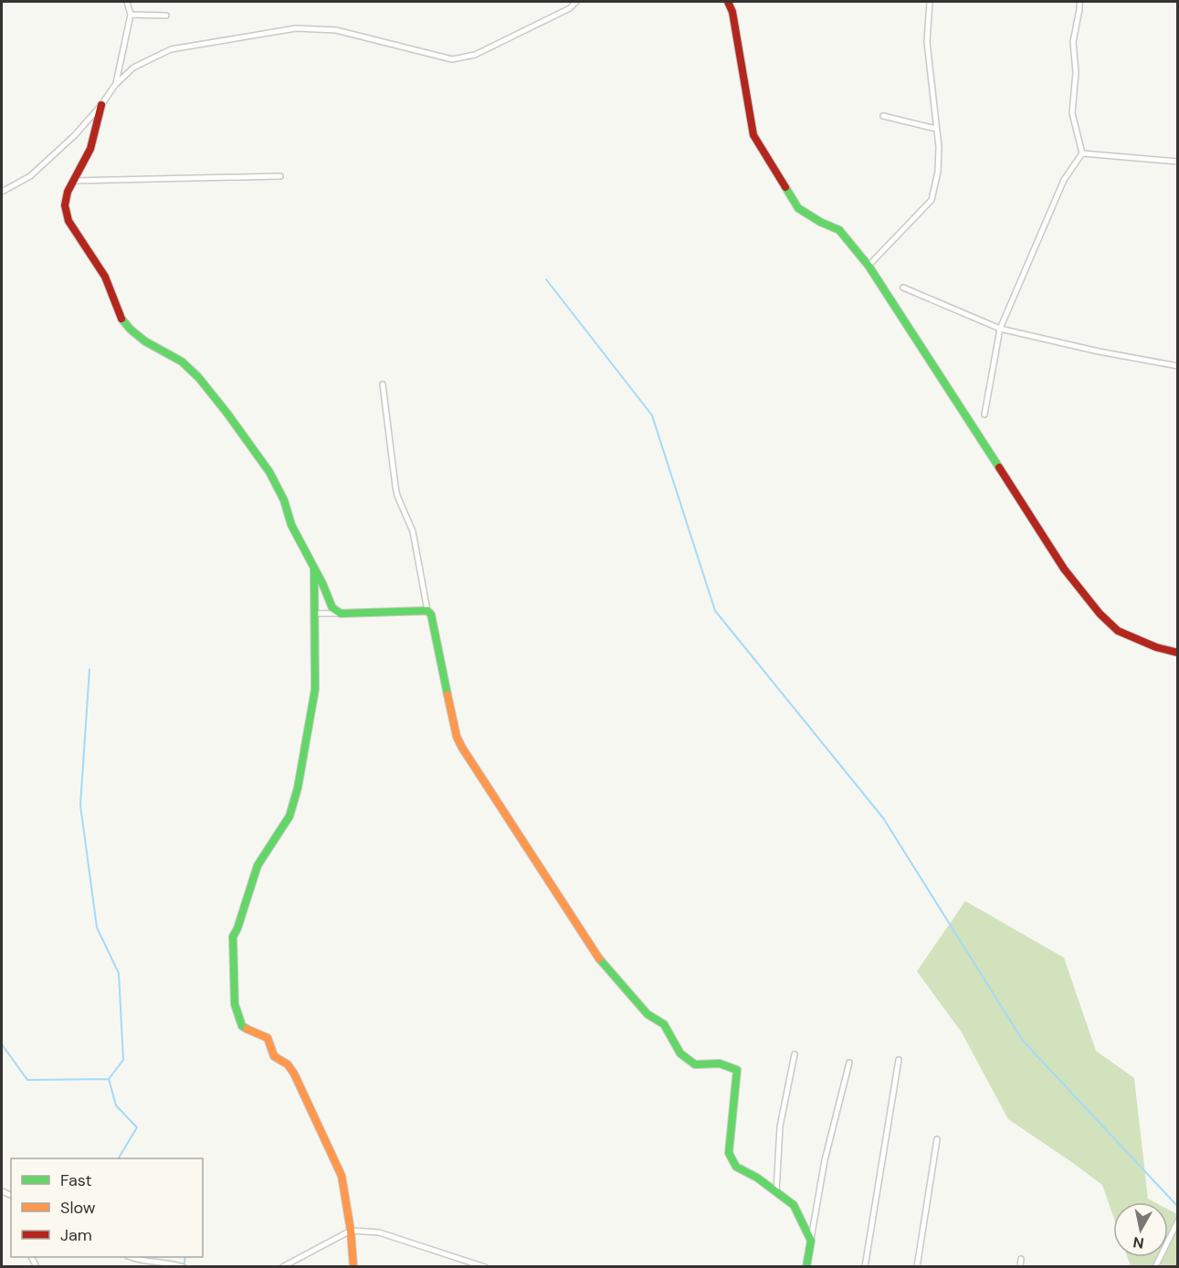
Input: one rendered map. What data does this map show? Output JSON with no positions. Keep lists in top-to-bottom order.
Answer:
{
  "legend": ["Fast", "Slow", "Jam"],
  "north": "bottom"
}
